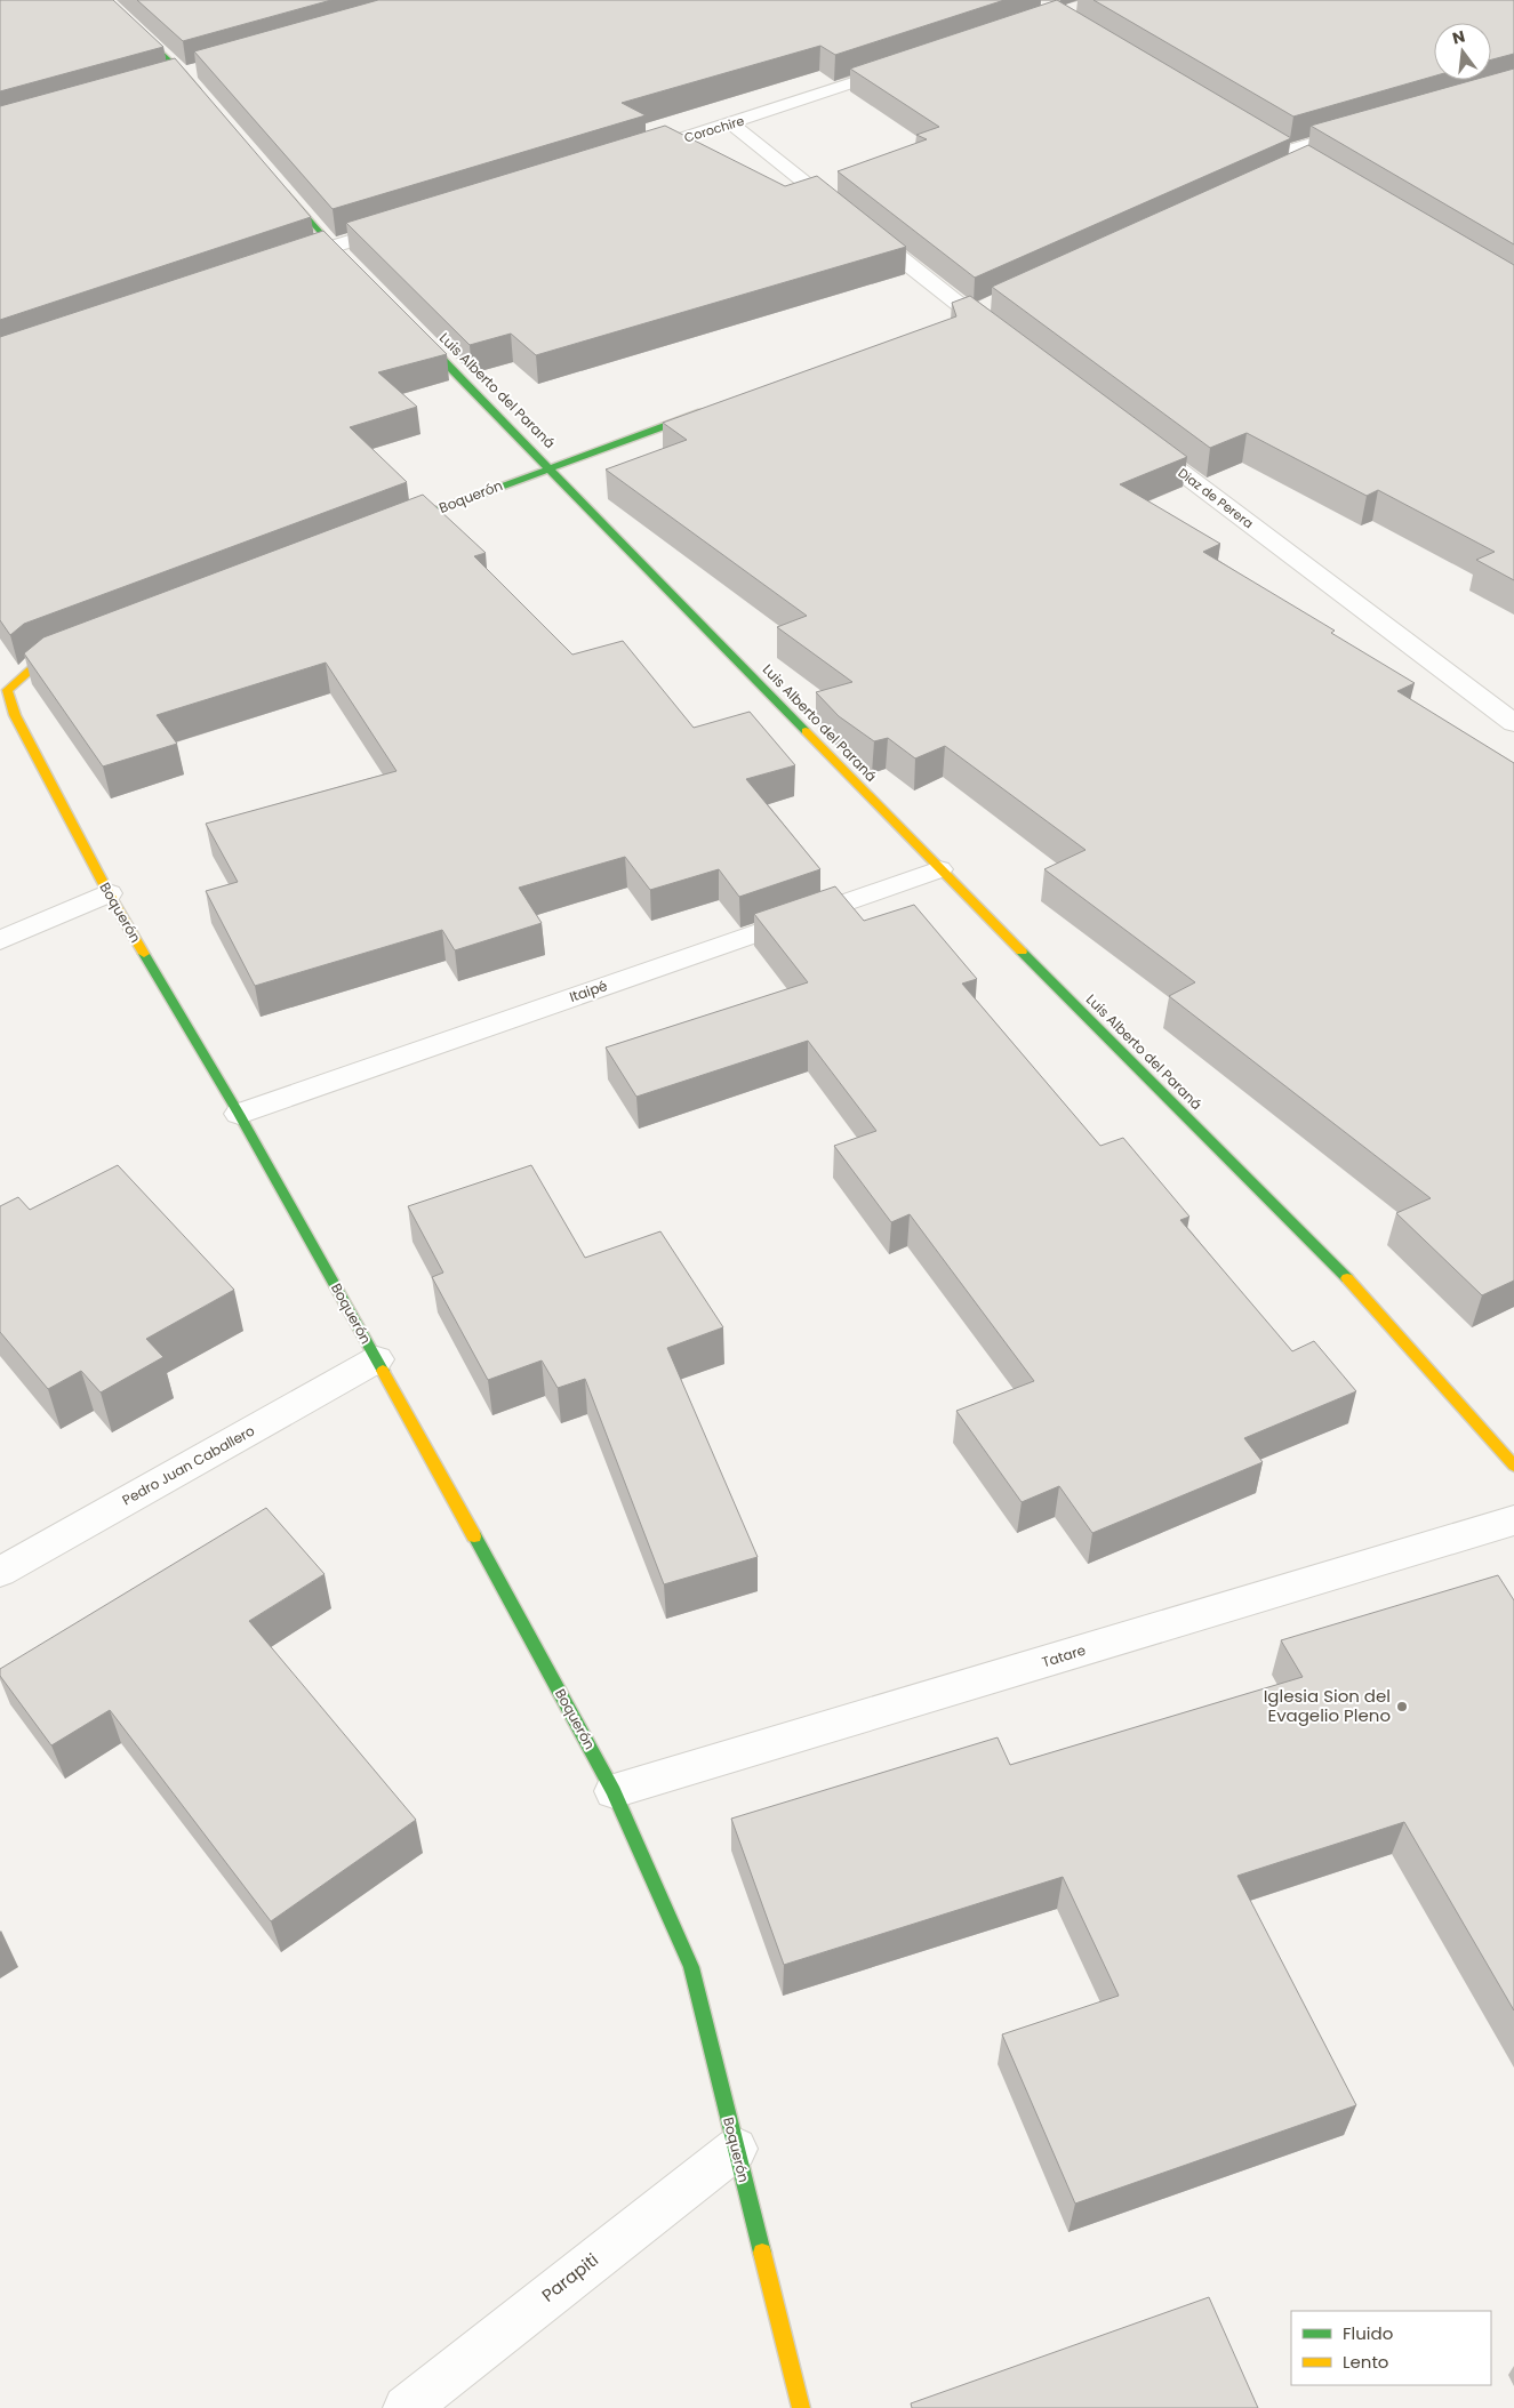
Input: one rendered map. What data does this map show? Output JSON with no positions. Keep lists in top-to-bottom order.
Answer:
{
  "streets": {
    "main road": ["Luis Alberto del Paraná", "Boquerón"],
    "street": [
      "Corochire",
      "Diaz de Perera",
      "Itaipé",
      "Pedro Juan Caballero",
      "Tatare",
      "Parapiti"
    ]
  },
  "crossings": [
    ["Luis Alberto del Paraná", "Boquerón"],
    ["Luis Alberto del Paraná", "Itaipé"],
    ["Boquerón", "Itaipé"],
    ["Boquerón", "Pedro Juan Caballero"],
    ["Boquerón", "Tatare"],
    ["Boquerón", "Parapiti"]
  ],
  "places": ["Iglesia Sion del Evagelio Pleno"],
  "legend": ["Fluido", "Lento"],
  "north": "top"
}
